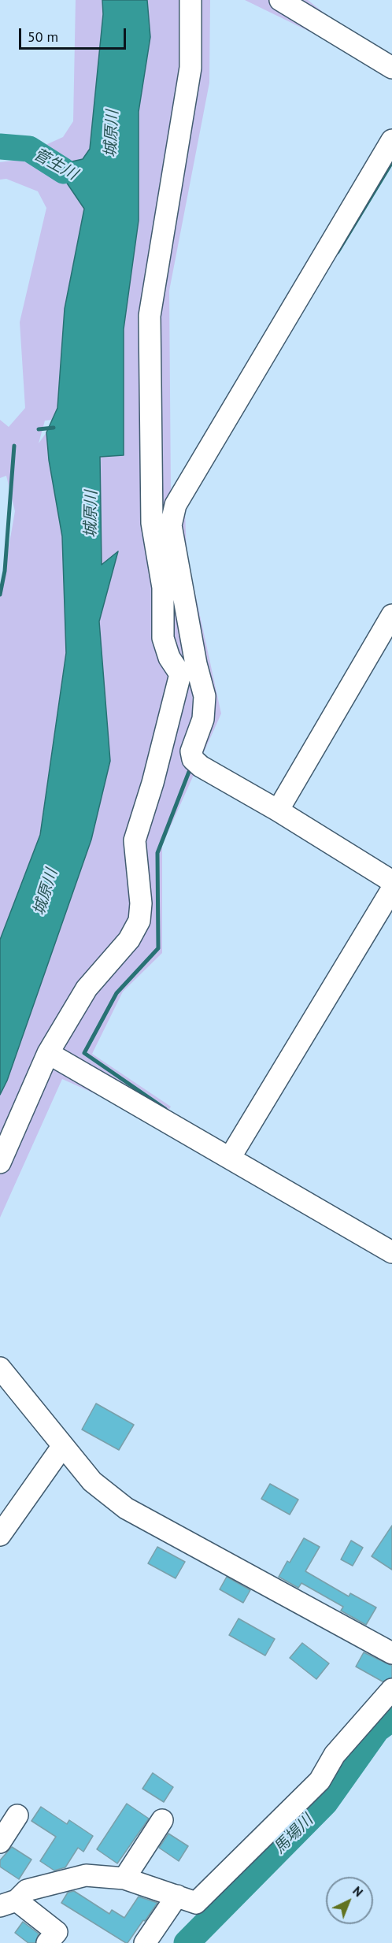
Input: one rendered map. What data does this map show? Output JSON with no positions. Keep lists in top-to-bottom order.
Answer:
{
  "water": ["城原川", "菅生川", "馬場川"],
  "scale_bar": "50 m",
  "north": "top right"
}
